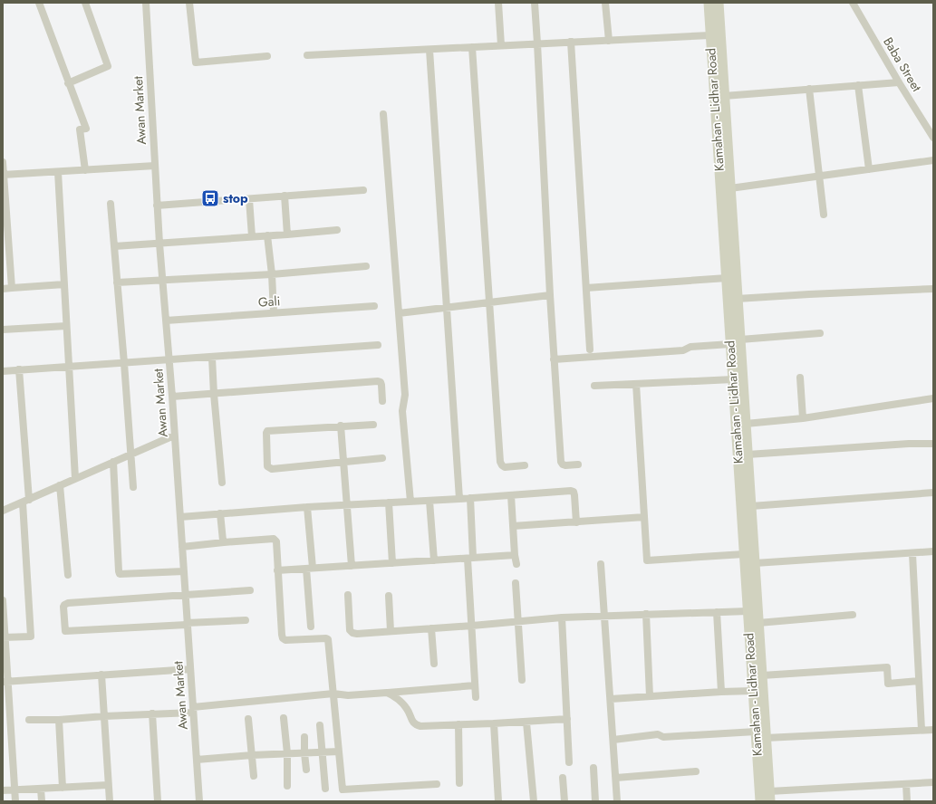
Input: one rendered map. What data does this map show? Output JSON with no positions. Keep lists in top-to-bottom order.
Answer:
{
  "streets": {
    "main road": ["Kamahan - Lidhar Road"],
    "street": ["Baba Street", "Awan Market", "Gali"]
  },
  "crossings": [
    ["Awan Market", "Gali"]
  ],
  "places": {
    "bus stop": ["stop"]
  }
}
